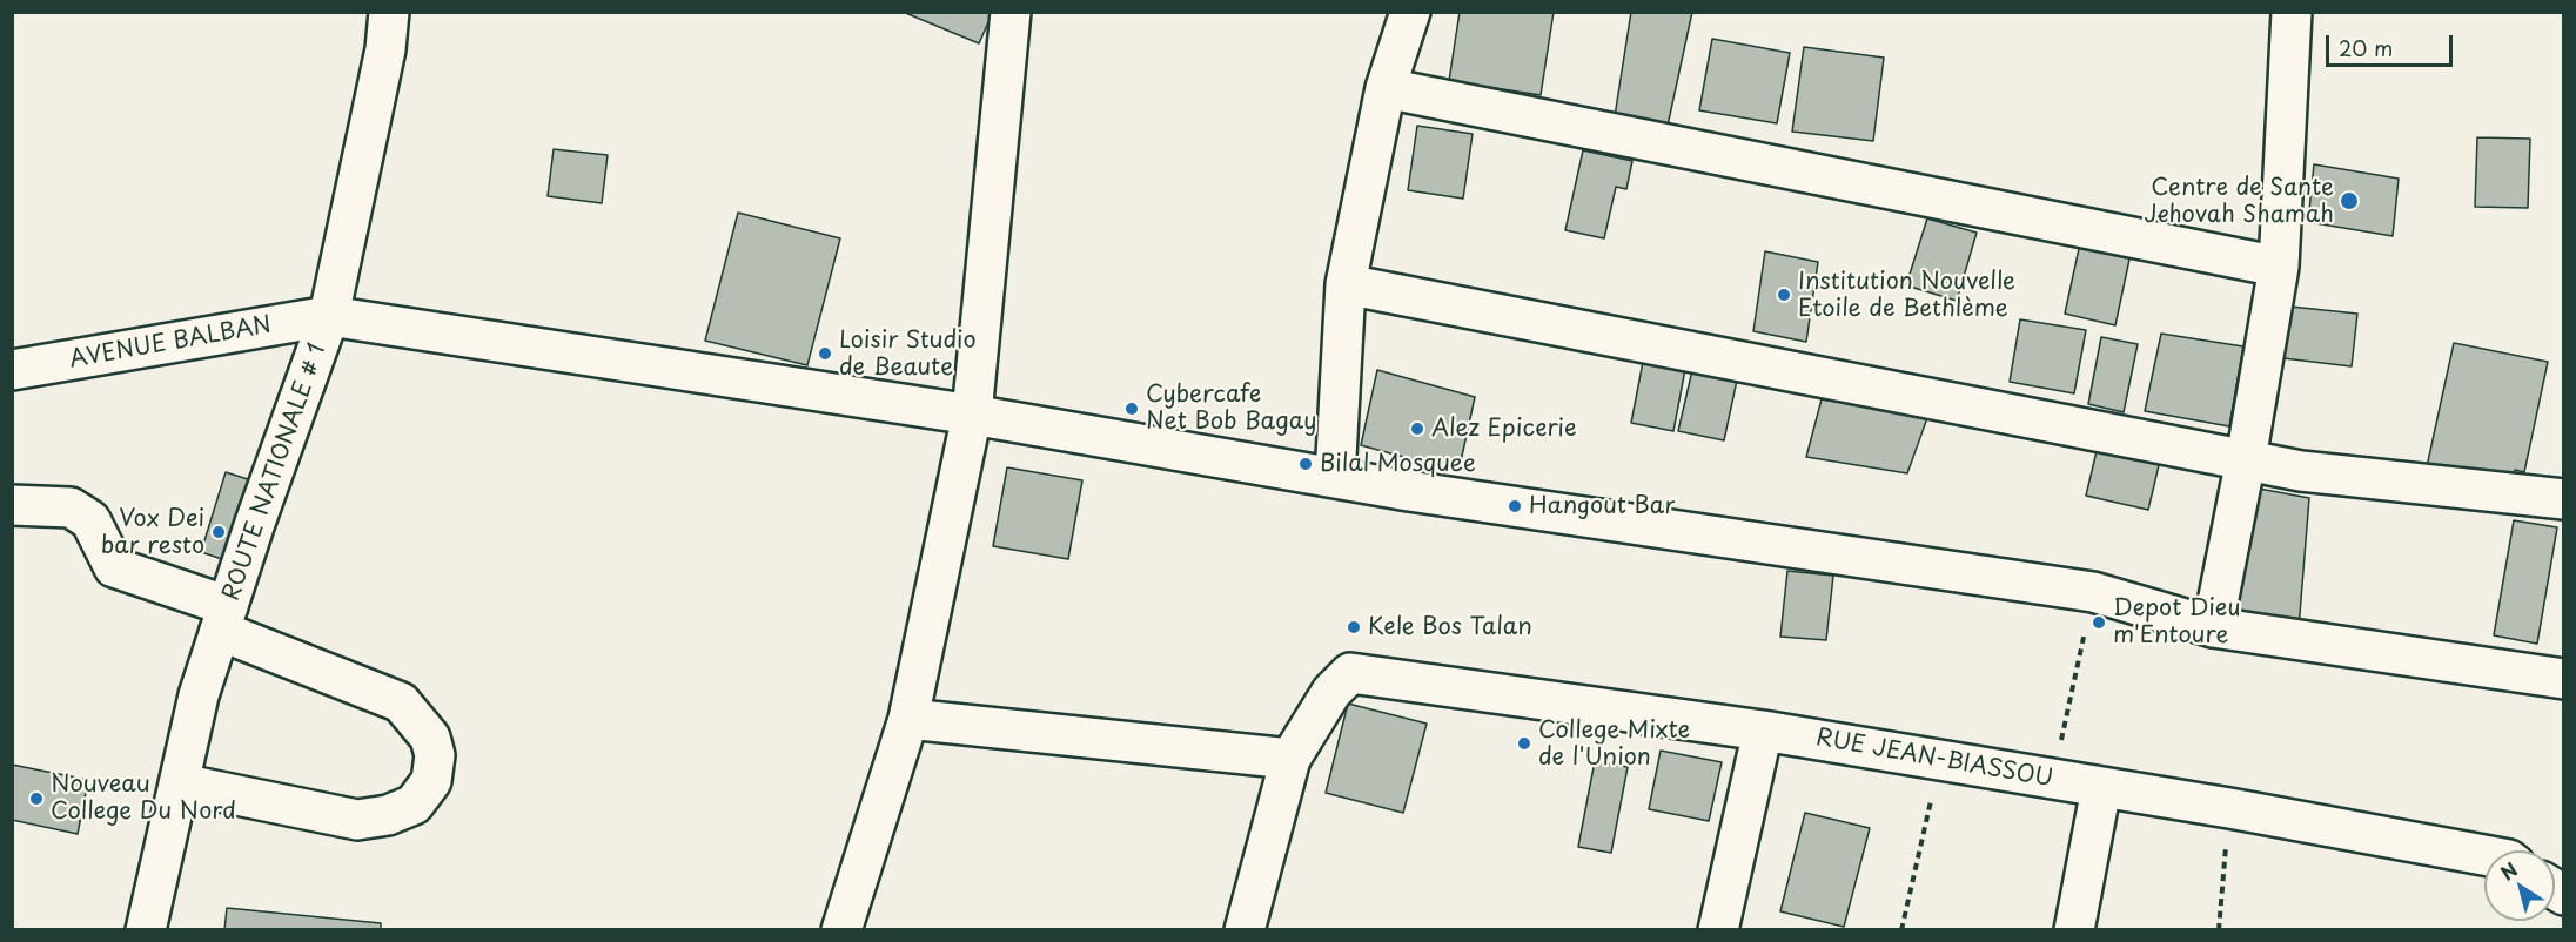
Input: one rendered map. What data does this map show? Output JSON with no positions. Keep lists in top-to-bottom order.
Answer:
{
  "streets": {
    "street": ["AVENUE BALBAN", "ROUTE NATIONALE # 1", "RUE JEAN-BIASSOU"]
  },
  "crossings": [
    ["AVENUE BALBAN", "ROUTE NATIONALE # 1"]
  ],
  "places": [
    "Centre de Sante Jehovah Shamah",
    "Institution Nouvelle Etoile de Bethlème",
    "Loisir Studio de Beaute",
    "Cybercafe Net Bob Bagay",
    "Alez Epicerie",
    "Bilal Mosquee",
    "Hangout Bar",
    "Vox Dei bar resto",
    "Depot Dieu m'Entoure",
    "Kele Bos Talan",
    "College Mixte de l'Union",
    "Nouveau College Du Nord"
  ],
  "scale_bar": "20 m",
  "north": "top left"
}
